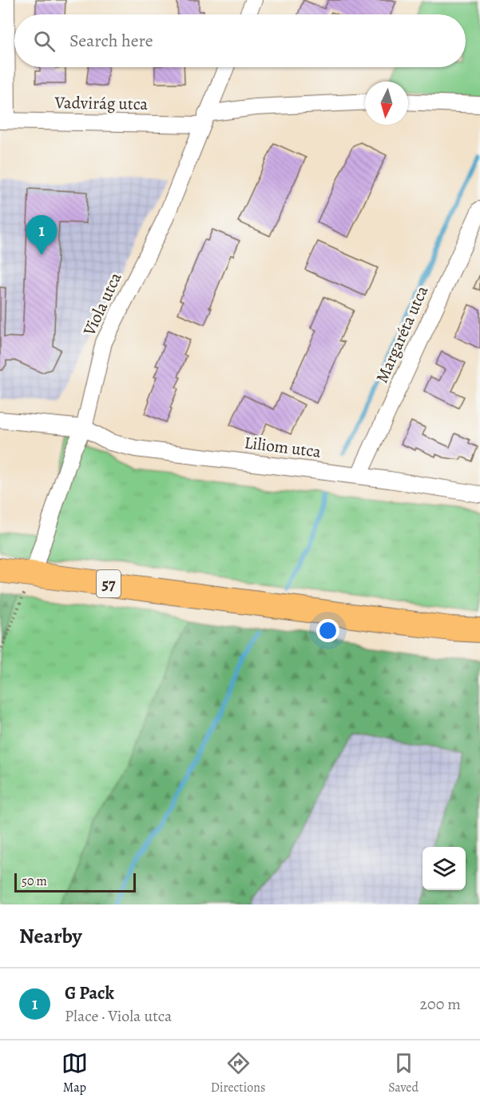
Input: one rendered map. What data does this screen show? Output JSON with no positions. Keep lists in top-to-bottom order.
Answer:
{
  "streets": {
    "main road": ["57"],
    "street": [
      "Vadvirág utca",
      "Viola utca",
      "Margaréta utca",
      "Liliom utca"
    ]
  },
  "crossings": [
    ["Vadvirág utca", "Viola utca"],
    ["Viola utca", "Liliom utca"],
    ["Viola utca", "57"],
    ["Margaréta utca", "Liliom utca"]
  ],
  "scale_bar": "50 m",
  "north": "bottom",
  "page": {
    "search": "Search here",
    "pins": "1",
    "scale": "50 m",
    "heading": "Nearby",
    "list": [
      {
        "mark": "1",
        "name": "G Pack",
        "note": "Place · Viola utca",
        "value": "200 m"
      }
    ],
    "nav": ["Map", "Directions", "Saved"]
  }
}
